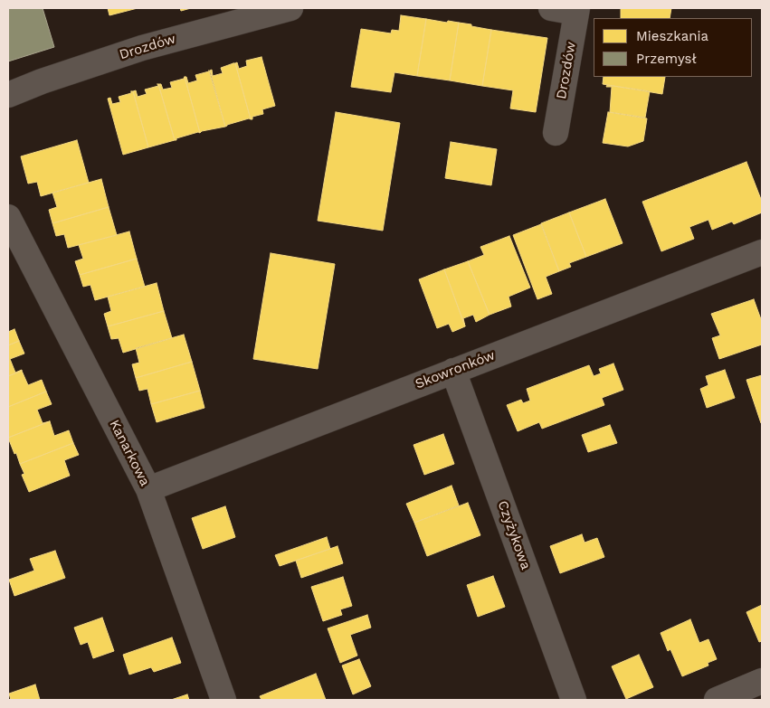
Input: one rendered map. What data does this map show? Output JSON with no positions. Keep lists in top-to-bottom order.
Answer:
{
  "streets": {
    "street": [
      "Drozdów",
      "Skowronków",
      "Kanarkowa",
      "Czyżykowa"
    ]
  },
  "crossings": [
    ["Skowronków", "Kanarkowa"],
    ["Skowronków", "Czyżykowa"]
  ],
  "legend": ["Mieszkania", "Przemysł"]
}
